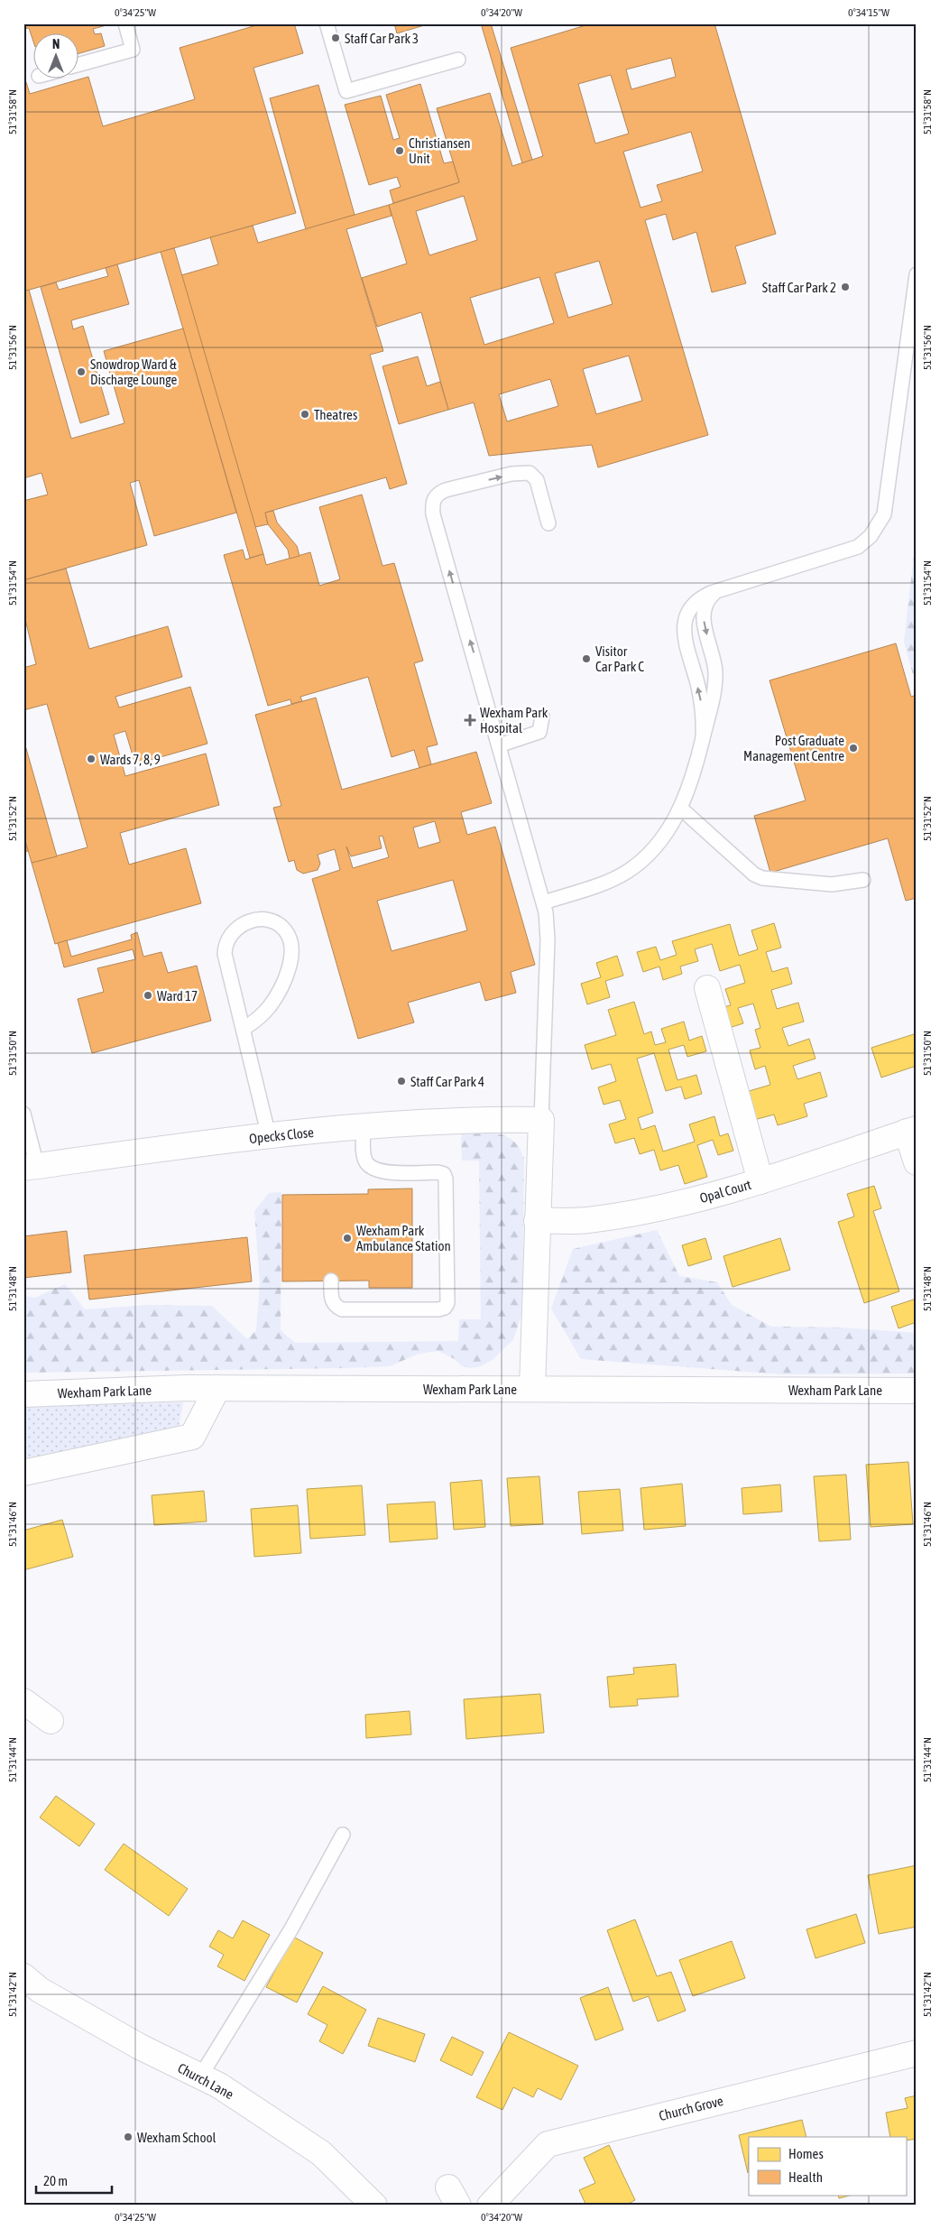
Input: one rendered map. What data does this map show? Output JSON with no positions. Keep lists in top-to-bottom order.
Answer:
{
  "streets": {
    "street": [
      "Opecks Close",
      "Opal Court",
      "Wexham Park Lane",
      "Church Lane",
      "Church Grove"
    ]
  },
  "places": {
    "other": [
      "Staff Car Park 3",
      "Christiansen Unit",
      "Staff Car Park 2",
      "Snowdrop Ward & Discharge Lounge",
      "Theatres",
      "Visitor Car Park C",
      "Post Graduate Management Centre",
      "Wards 7, 8, 9",
      "Ward 17",
      "Staff Car Park 4",
      "Wexham Park Ambulance Station",
      "Wexham School"
    ],
    "health": ["Wexham Park Hospital"]
  },
  "legend": ["Homes", "Health"],
  "scale_bar": "20 m",
  "north": "top",
  "coordinates": [
    "0°34'25\"W",
    "0°34'20\"W",
    "0°34'15\"W",
    "51°31'58\"N",
    "51°31'56\"N",
    "51°31'54\"N",
    "51°31'52\"N",
    "51°31'50\"N",
    "51°31'48\"N",
    "51°31'46\"N",
    "51°31'44\"N",
    "51°31'42\"N"
  ]
}
